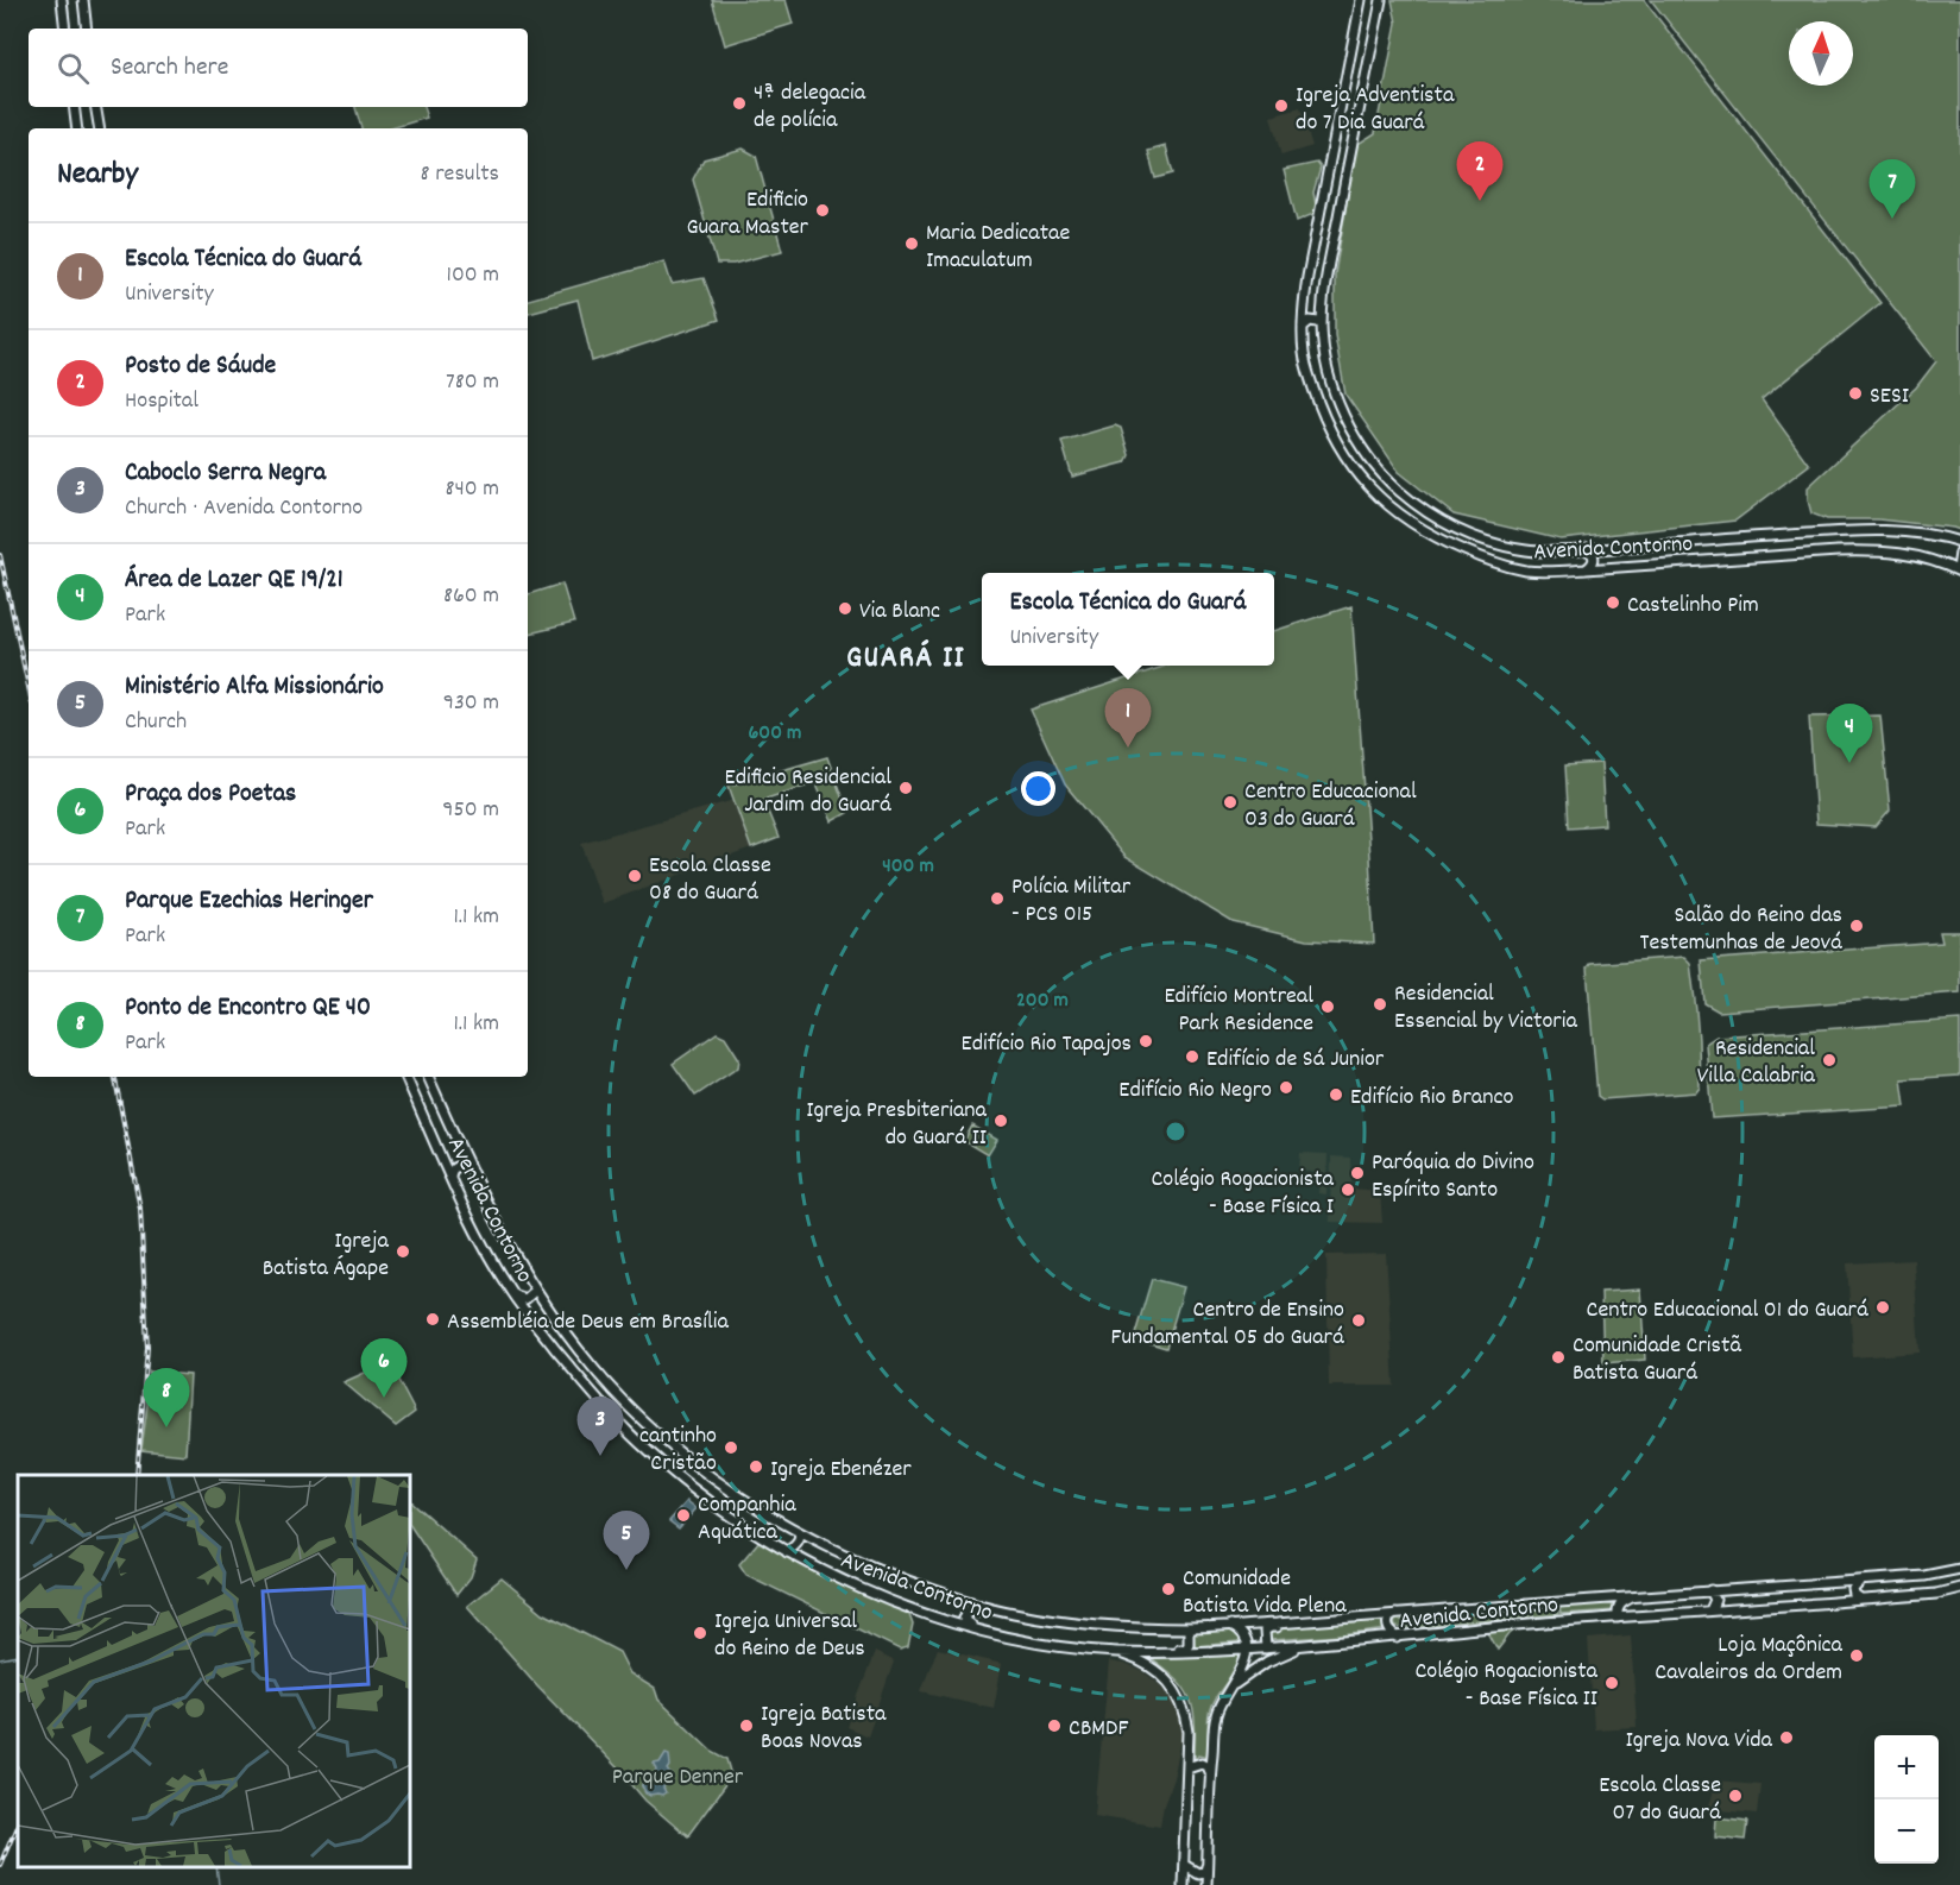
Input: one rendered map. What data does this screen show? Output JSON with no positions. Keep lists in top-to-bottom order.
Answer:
{
  "streets": {
    "main road": ["Avenida Contorno"]
  },
  "districts": ["GUARÁ II"],
  "parks": ["Parque Denner"],
  "places": [
    "4ª delegacia de polícia",
    "Igreja Adventista do 7 Dia Guará",
    "Edificio Guara Master",
    "Maria Dedicatae Imaculatum",
    "SESI",
    "Castelinho Pim",
    "Via Blanc",
    "Edificio Residencial Jardim do Guará",
    "Centro Educacional 03 do Guará",
    "Escola Classe 08 do Guará",
    "Polícia Militar - PCS 015",
    "Salão do Reino das Testemunhas de Jeová",
    "Residencial Essencial by Victoria",
    "Edifício Montreal Park Residence",
    "Edifício Rio Tapajos",
    "Edifício de Sá Junior",
    "Residencial Villa Calabria",
    "Edifício Rio Negro",
    "Edifício Rio Branco",
    "Igreja Presbiteriana do Guará II",
    "Paróquia do Divino Espírito Santo",
    "Colégio Rogacionista - Base Física I",
    "Igreja Batista Ágape",
    "Centro Educacional 01 do Guará",
    "Assembléia de Deus em Brasília",
    "Centro de Ensino Fundamental 05 do Guará",
    "Comunidade Cristã Batista Guará",
    "cantinho Cristão",
    "Igreja Ebenézer",
    "Companhia Aquática",
    "Comunidade Batista Vida Plena",
    "Igreja Universal do Reino de Deus",
    "Loja Maçônica Cavaleiros da Ordem",
    "Colégio Rogacionista - Base Física II",
    "Igreja Batista Boas Novas",
    "CBMDF",
    "Igreja Nova Vida",
    "Escola Classe 07 do Guará"
  ],
  "north": "top",
  "page": {
    "search": "Search here",
    "heading": ["Nearby", "8 results"],
    "pins": [
      "2",
      "7",
      "1",
      "4",
      "6",
      "8",
      "3",
      "5"
    ],
    "list": [
      {
        "mark": "1",
        "name": "Escola Técnica do Guará",
        "note": "University",
        "value": "100 m"
      },
      {
        "mark": "2",
        "name": "Posto de Sáude",
        "note": "Hospital",
        "value": "780 m"
      },
      {
        "mark": "3",
        "name": "Caboclo Serra Negra",
        "note": "Church · Avenida Contorno",
        "value": "840 m"
      },
      {
        "mark": "4",
        "name": "Área de Lazer QE 19/21",
        "note": "Park",
        "value": "860 m"
      },
      {
        "mark": "5",
        "name": "Ministério Alfa Missionário",
        "note": "Church",
        "value": "930 m"
      },
      {
        "mark": "6",
        "name": "Praça dos Poetas",
        "note": "Park",
        "value": "950 m"
      },
      {
        "mark": "7",
        "name": "Parque Ezechias Heringer",
        "note": "Park",
        "value": "1.1 km"
      },
      {
        "mark": "8",
        "name": "Ponto de Encontro QE 40",
        "note": "Park",
        "value": "1.1 km"
      }
    ],
    "popup": ["Escola Técnica do Guará", "University"],
    "map_buttons": ["+", "−"]
  },
  "rings": ["600 m", "400 m", "200 m"]
}
